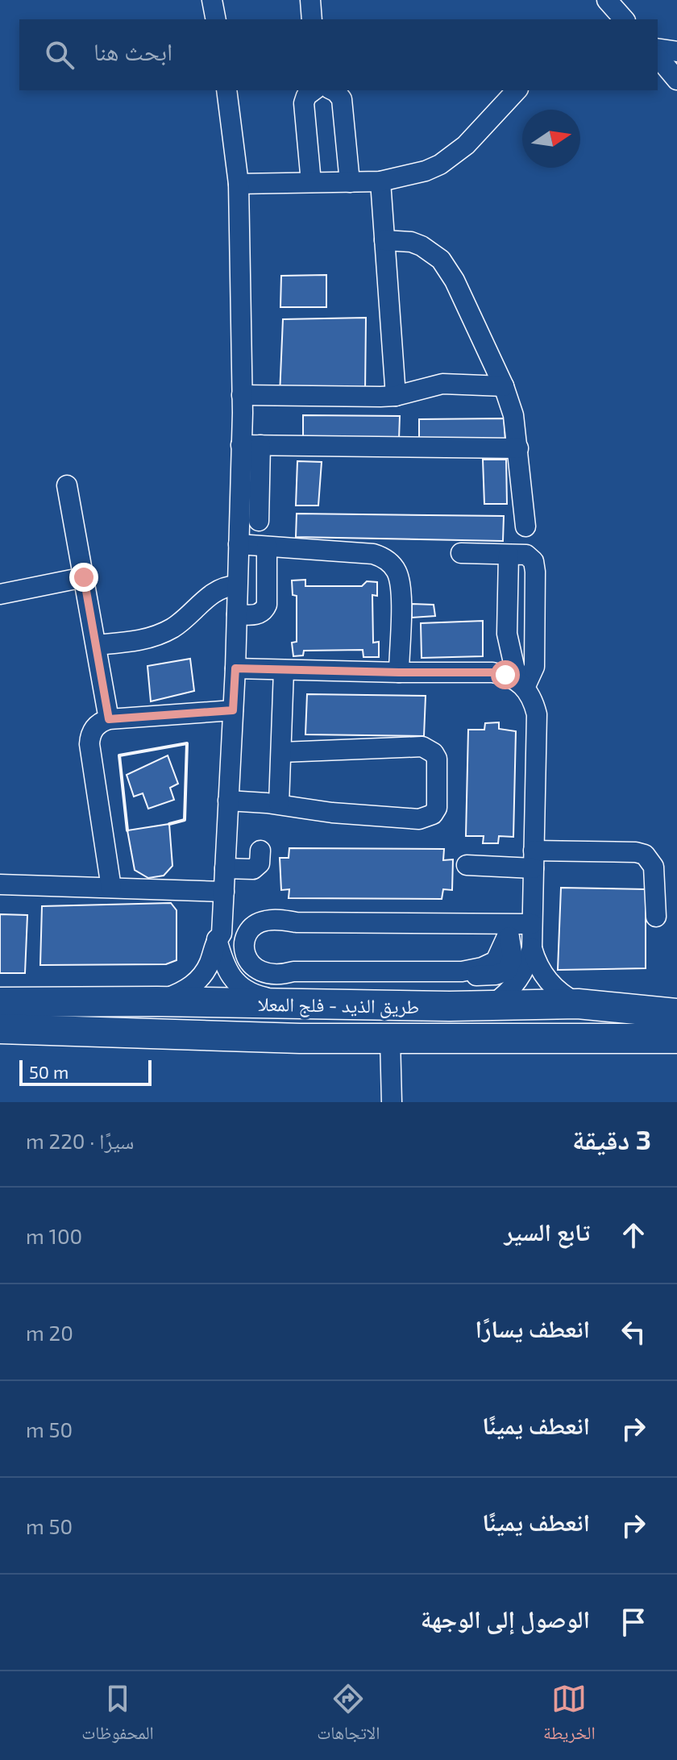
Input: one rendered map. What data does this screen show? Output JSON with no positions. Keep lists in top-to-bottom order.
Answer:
{
  "streets": {
    "highway": ["طريق الذيد - فلج المعلا"]
  },
  "scale_bar": "50 m",
  "north": "right",
  "page": {
    "search": "ابحث هنا",
    "scale": "50 m",
    "heading": ["3 دقيقة", "سيرًا · 220 m"],
    "list": [
      ["تابع السير", "100 m"],
      ["انعطف يسارًا", "20 m"],
      ["انعطف يمينًا", "50 m"],
      ["انعطف يمينًا", "50 m"],
      "الوصول إلى الوجهة"
    ],
    "nav": ["الخريطة", "الاتجاهات", "المحفوظات"]
  }
}
